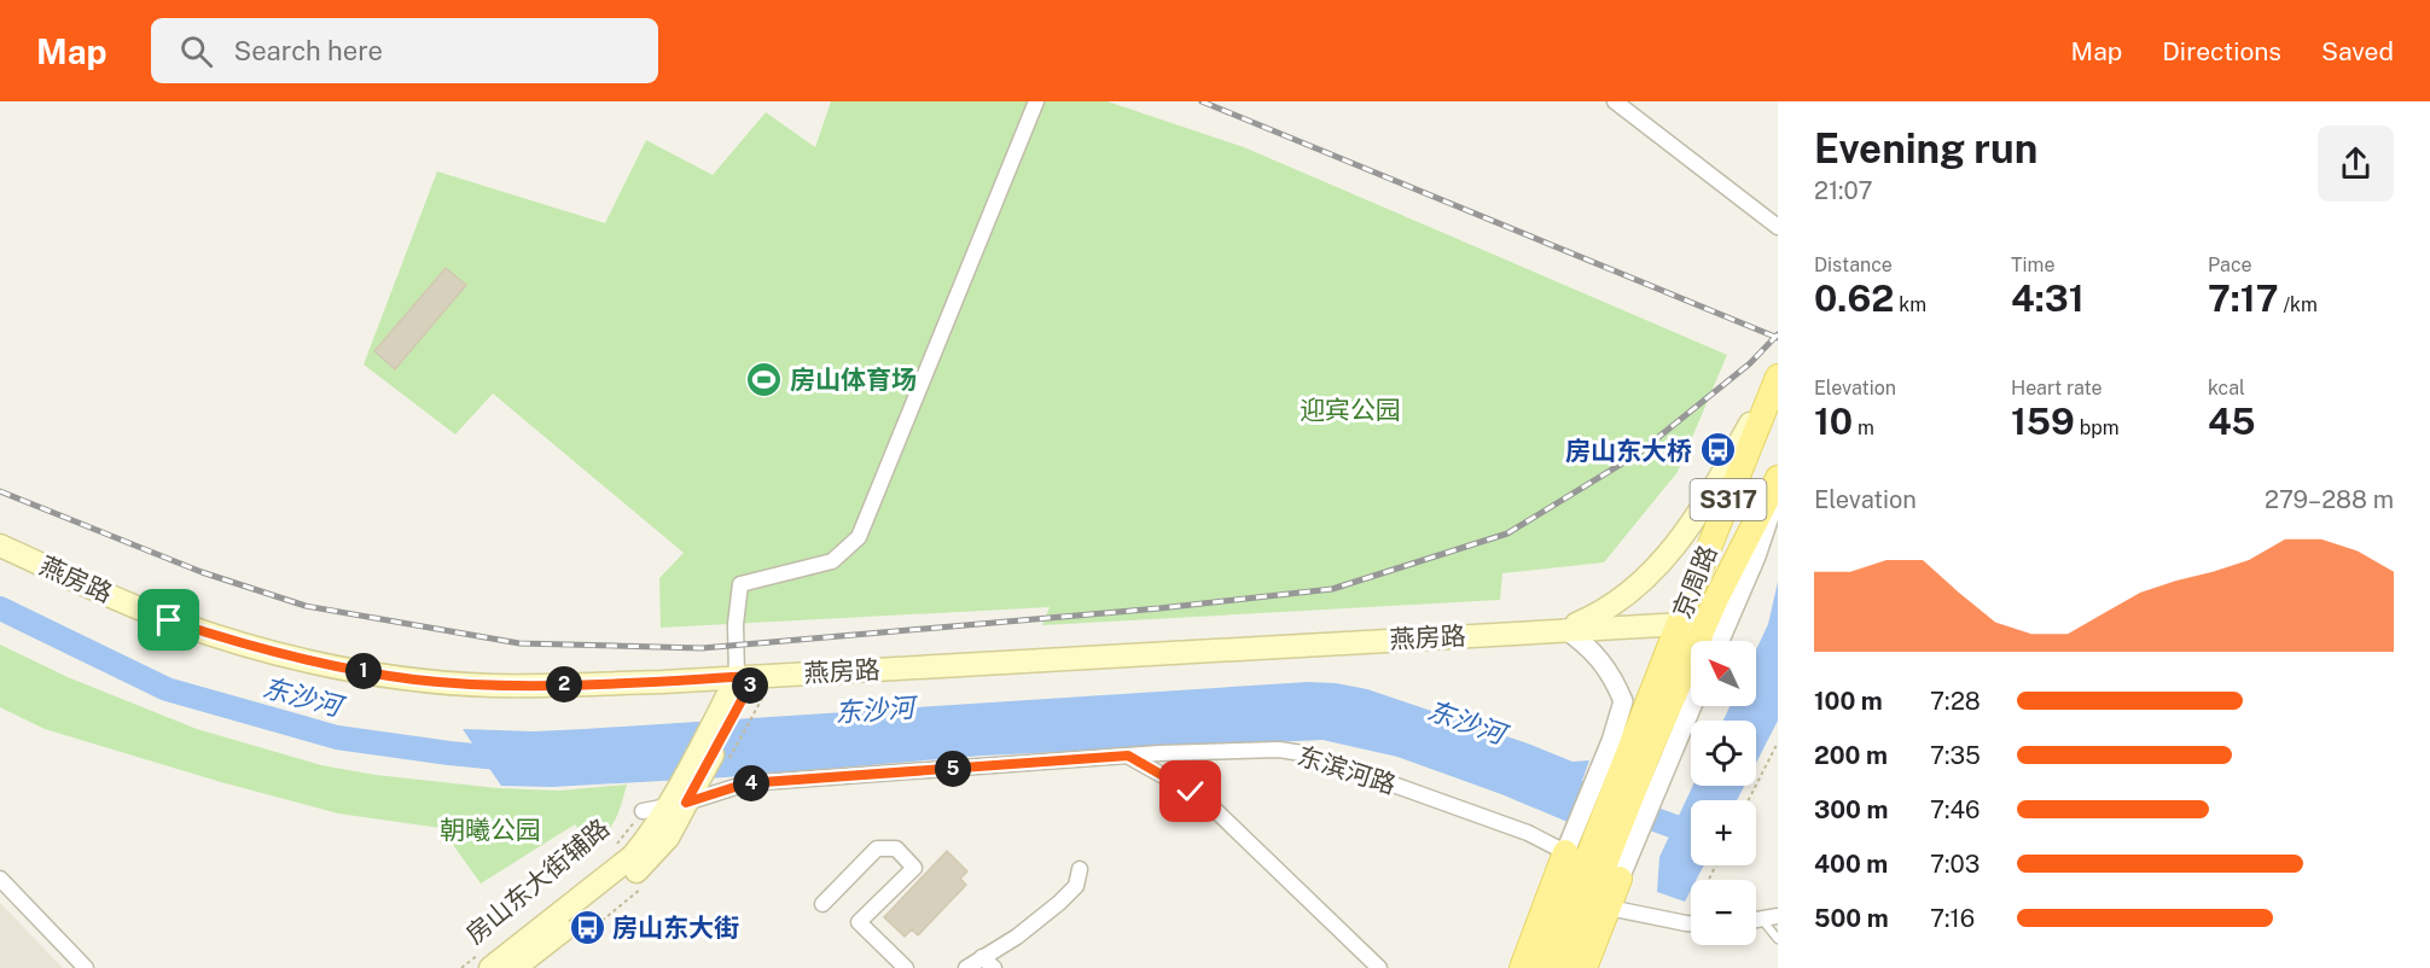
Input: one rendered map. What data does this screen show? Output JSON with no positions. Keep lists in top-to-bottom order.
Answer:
{
  "streets": {
    "main road": ["S317", "燕房路", "京周路"],
    "street": ["东滨河路"],
    "path": ["房山东大街辅路"]
  },
  "crossings": [
    ["燕房路", "京周路"],
    ["东滨河路", "房山东大街辅路"]
  ],
  "water": ["东沙河"],
  "parks": ["迎宾公园", "朝曦公园"],
  "places": {
    "sports": ["房山体育场"],
    "bus stop": ["房山东大桥", "房山东大街"]
  },
  "north": "top left",
  "page": {
    "header": "Map",
    "search": "Search here",
    "nav": ["Map", "Directions", "Saved"],
    "heading": ["Evening run", "21:07"],
    "stats": [
      ["Distance", "0.62 km"],
      ["Time", "4:31"],
      ["Pace", "7:17 /km"],
      ["Elevation", "10 m"],
      ["Heart rate", "159 bpm"],
      ["kcal", "45"]
    ],
    "chart": ["Elevation", "279–288 m"],
    "map_buttons": ["+", "−"],
    "pins": [
      "1",
      "2",
      "3",
      "5",
      "4"
    ],
    "list": [
      {
        "name": "100 m",
        "note": "7:28"
      },
      {
        "name": "200 m",
        "note": "7:35"
      },
      {
        "name": "300 m",
        "note": "7:46"
      },
      {
        "name": "400 m",
        "note": "7:03"
      },
      {
        "name": "500 m",
        "note": "7:16"
      }
    ]
  }
}
